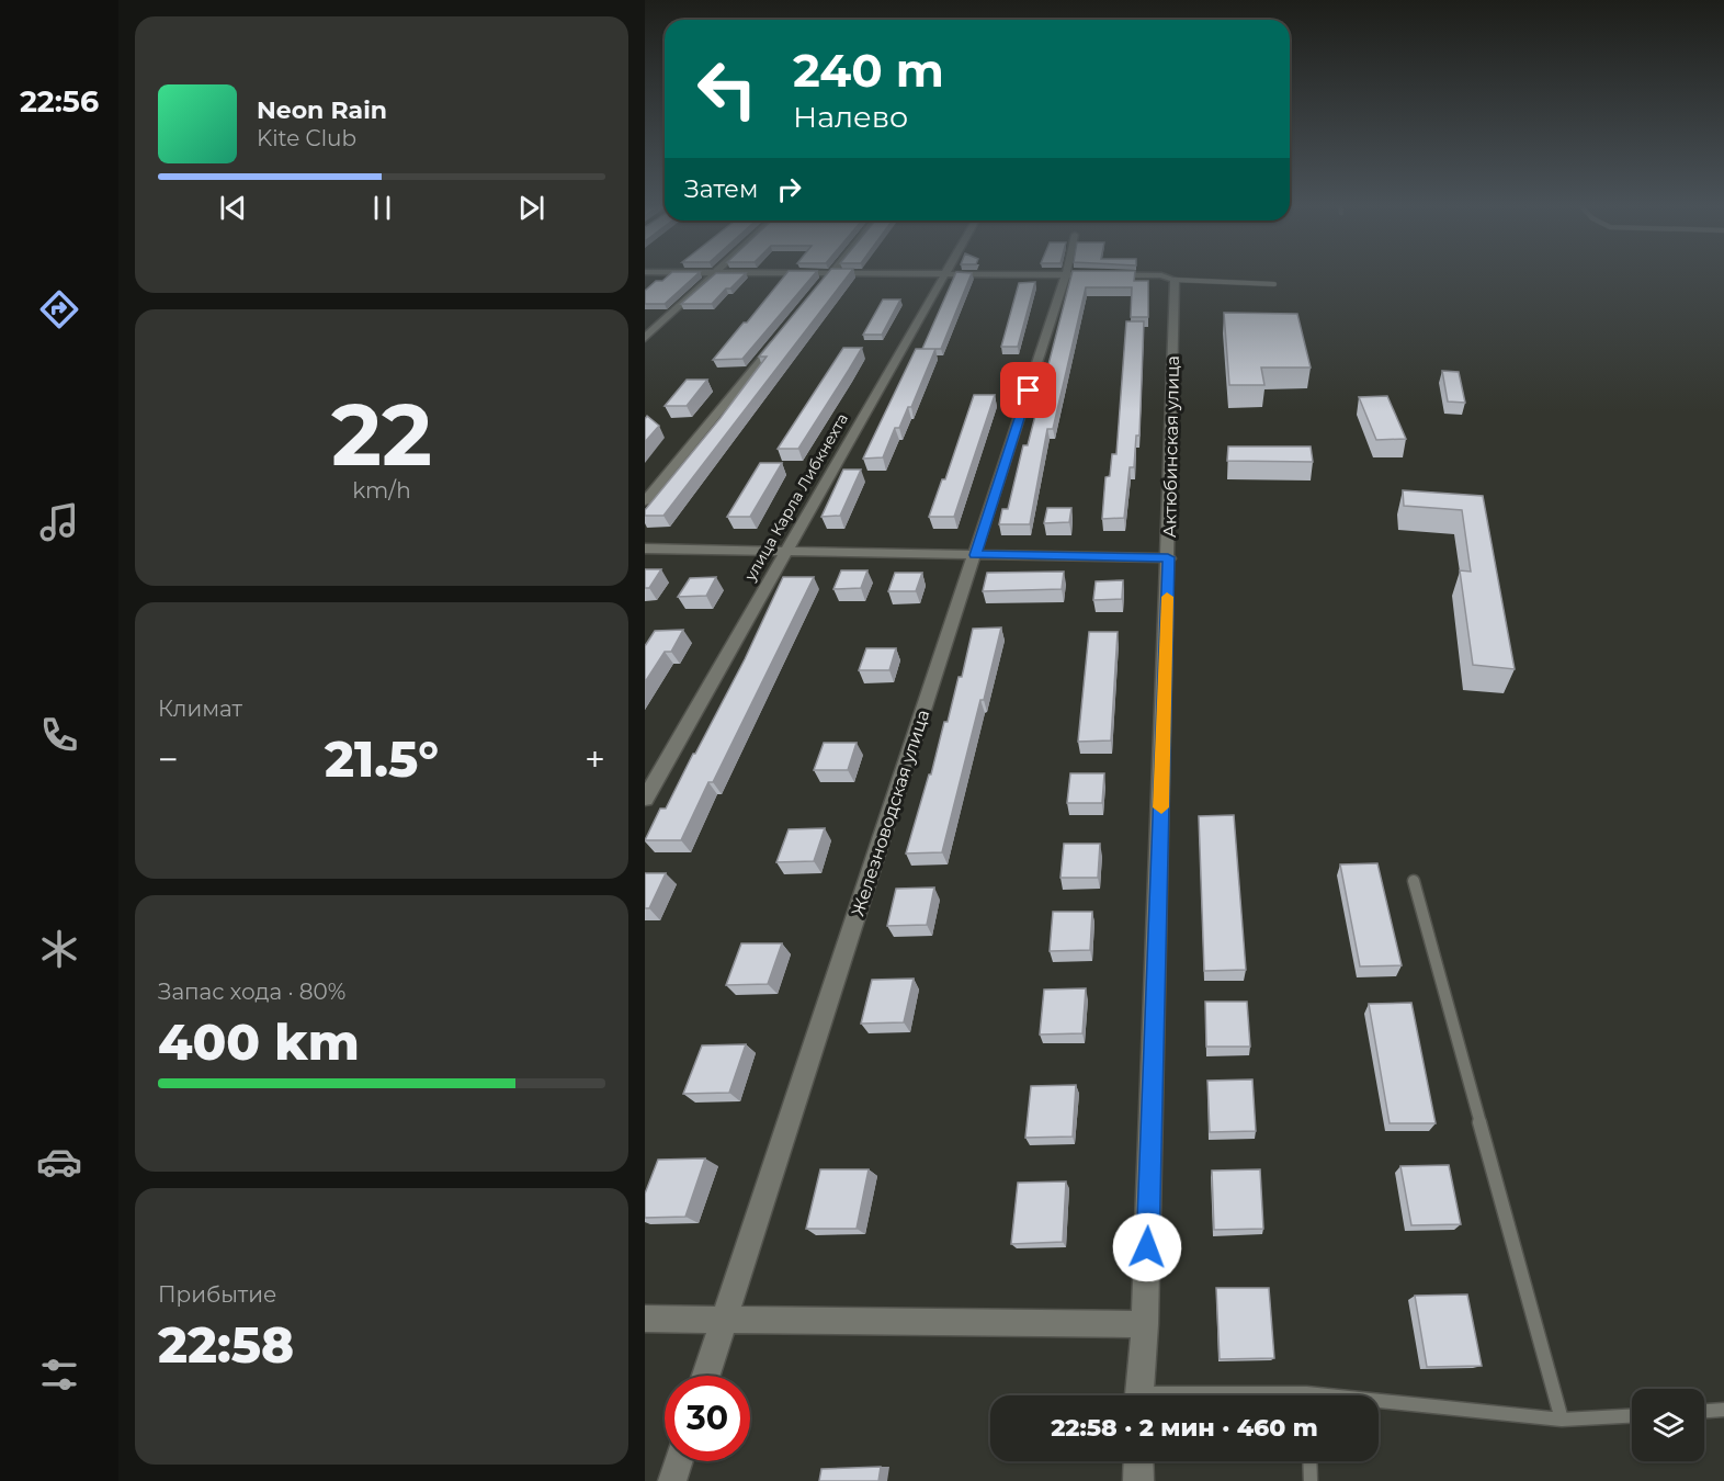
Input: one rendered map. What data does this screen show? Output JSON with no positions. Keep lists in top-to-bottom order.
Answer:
{
  "streets": {
    "street": ["Актюбинская улица", "улица Карла Либкнехта", "Железноводская улица"]
  },
  "page": {
    "tabs": "22:56",
    "turn": ["240 m", "Налево"],
    "song": ["Neon Rain", "Kite Club"],
    "then": "Затем",
    "tile": [
      ["22", "km/h"],
      "Климат",
      ["Запас хода · 80%", "400 km"],
      ["Прибытие", "22:58"]
    ],
    "heat": ["−", "21.5°", "+"],
    "limit": "30",
    "trip": "22:58 · 2 мин · 460 m"
  }
}
